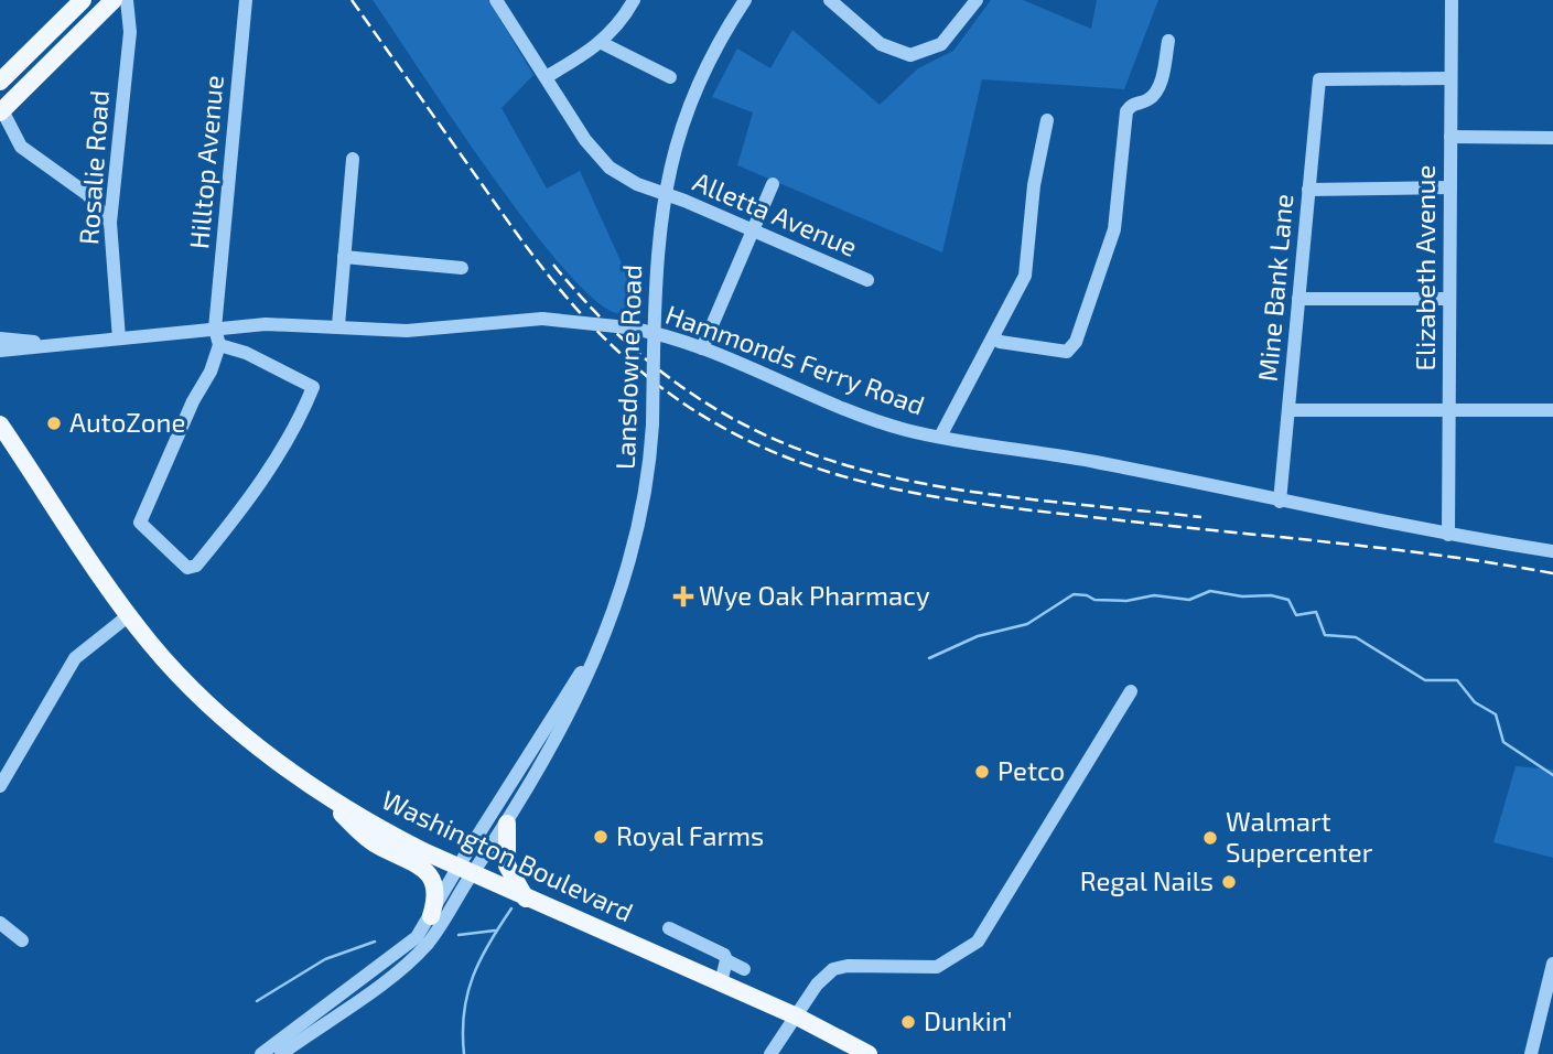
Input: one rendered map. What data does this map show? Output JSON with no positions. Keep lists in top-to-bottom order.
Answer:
{
  "streets": {
    "main road": ["Washington Boulevard"],
    "street": [
      "Hilltop Avenue",
      "Rosalie Road",
      "Alletta Avenue",
      "Elizabeth Avenue",
      "Mine Bank Lane",
      "Hammonds Ferry Road",
      "Lansdowne Road"
    ]
  },
  "crossings": [
    ["Hilltop Avenue", "Hammonds Ferry Road"],
    ["Rosalie Road", "Hammonds Ferry Road"],
    ["Alletta Avenue", "Lansdowne Road"],
    ["Elizabeth Avenue", "Mine Bank Lane"],
    ["Elizabeth Avenue", "Hammonds Ferry Road"],
    ["Mine Bank Lane", "Hammonds Ferry Road"],
    ["Hammonds Ferry Road", "Lansdowne Road"],
    ["Lansdowne Road", "Washington Boulevard"]
  ],
  "places": {
    "other": [
      "AutoZone",
      "Petco",
      "Royal Farms",
      "Walmart Supercenter",
      "Regal Nails",
      "Dunkin'"
    ],
    "health": ["Wye Oak Pharmacy"]
  }
}
